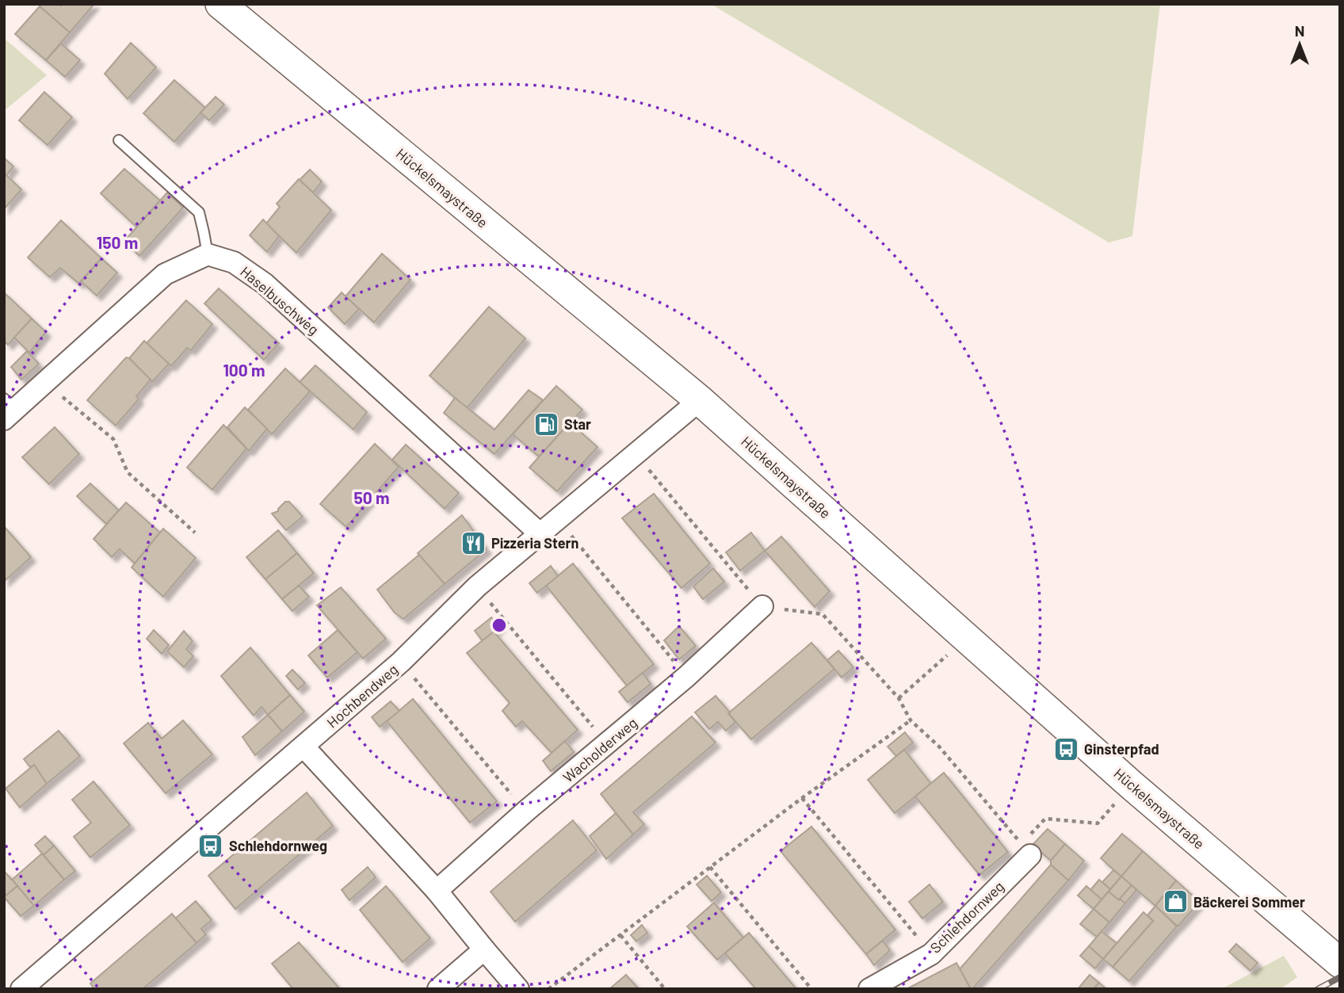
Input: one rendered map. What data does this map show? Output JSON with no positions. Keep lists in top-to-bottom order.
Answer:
{
  "streets": {
    "main road": ["Hückelsmaystraße"],
    "street": [
      "Haselbuschweg",
      "Hochbendweg",
      "Wacholderweg",
      "Schlehdornweg"
    ]
  },
  "crossings": [
    ["Hückelsmaystraße", "Hochbendweg"],
    ["Haselbuschweg", "Hochbendweg"]
  ],
  "places": {
    "fuel station": ["Star"],
    "restaurant": ["Pizzeria Stern"],
    "bus stop": ["Ginsterpfad", "Schlehdornweg"],
    "shop": ["Bäckerei Sommer"]
  },
  "north": "top",
  "rings": ["150 m", "100 m", "50 m"]
}
